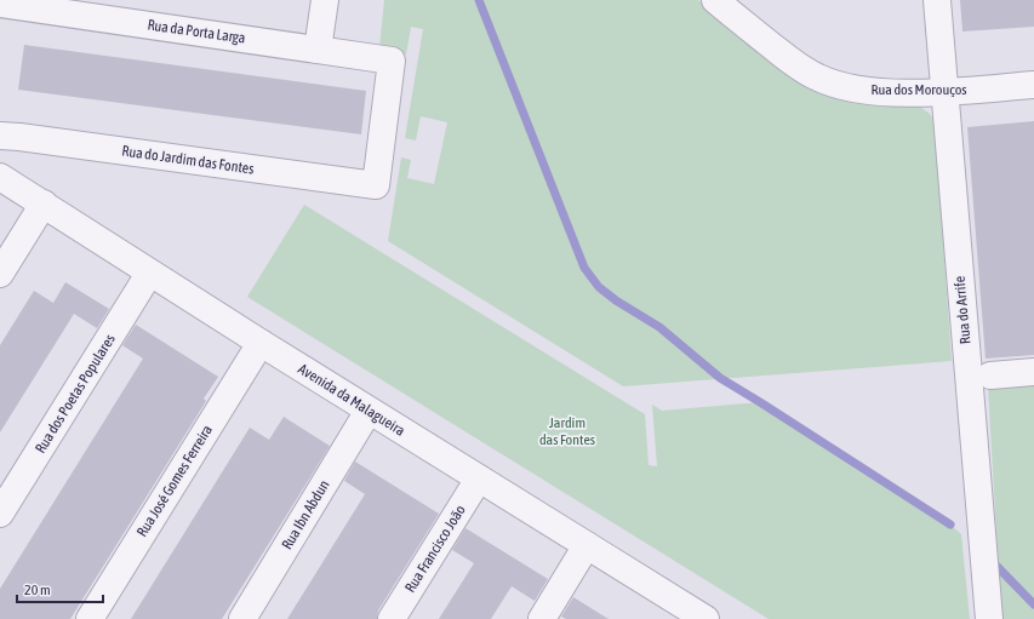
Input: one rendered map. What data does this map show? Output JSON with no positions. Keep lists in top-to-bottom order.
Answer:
{
  "streets": {
    "street": [
      "Rua da Porta Larga",
      "Rua dos Morouços",
      "Rua do Jardim das Fontes",
      "Rua do Arrife",
      "Rua dos Poetas Populares",
      "Avenida da Malagueira",
      "Rua José Gomes Ferreira",
      "Rua Ibn Abdun",
      "Rua Francisco João"
    ]
  },
  "crossings": [
    ["Rua da Porta Larga", "Rua do Jardim das Fontes"],
    ["Rua dos Morouços", "Rua do Arrife"],
    ["Rua dos Poetas Populares", "Avenida da Malagueira"],
    ["Avenida da Malagueira", "Rua José Gomes Ferreira"],
    ["Avenida da Malagueira", "Rua Ibn Abdun"],
    ["Avenida da Malagueira", "Rua Francisco João"]
  ],
  "parks": ["Jardim das Fontes"],
  "scale_bar": "20 m"
}
